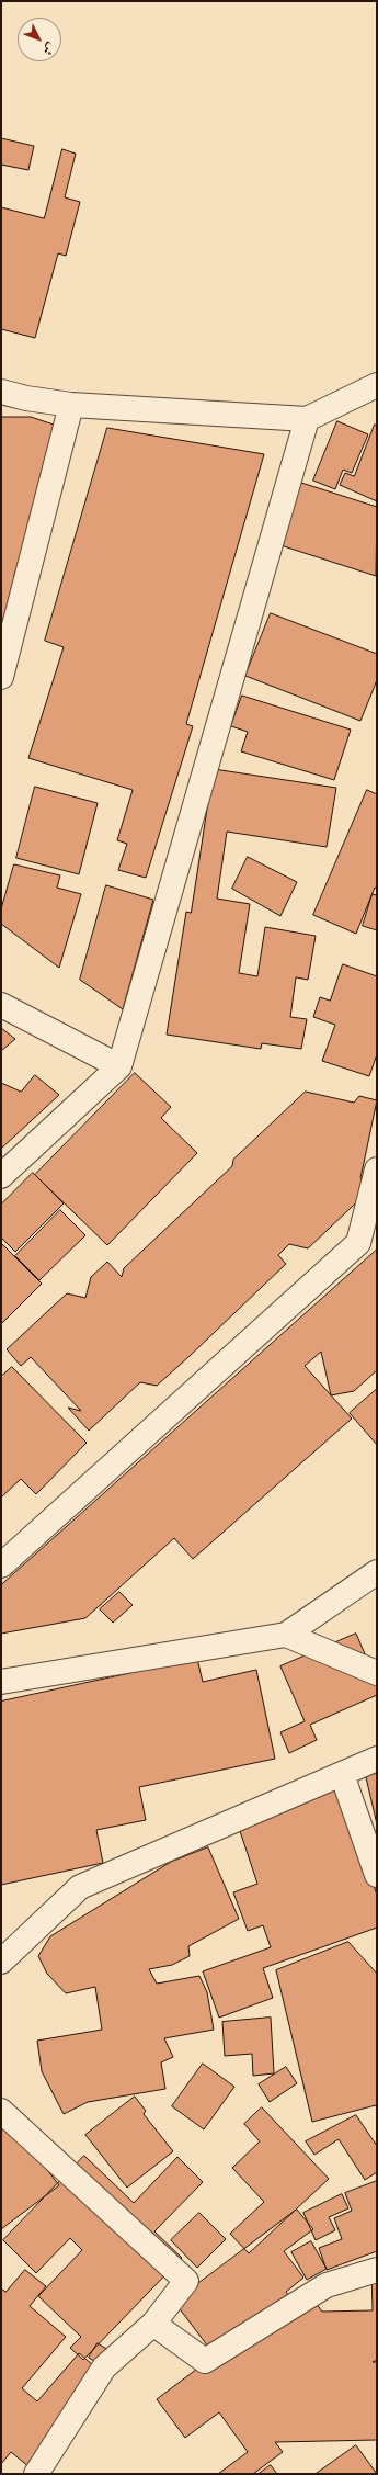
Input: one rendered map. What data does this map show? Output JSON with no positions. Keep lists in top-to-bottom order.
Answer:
{
  "north": "bottom right"
}
